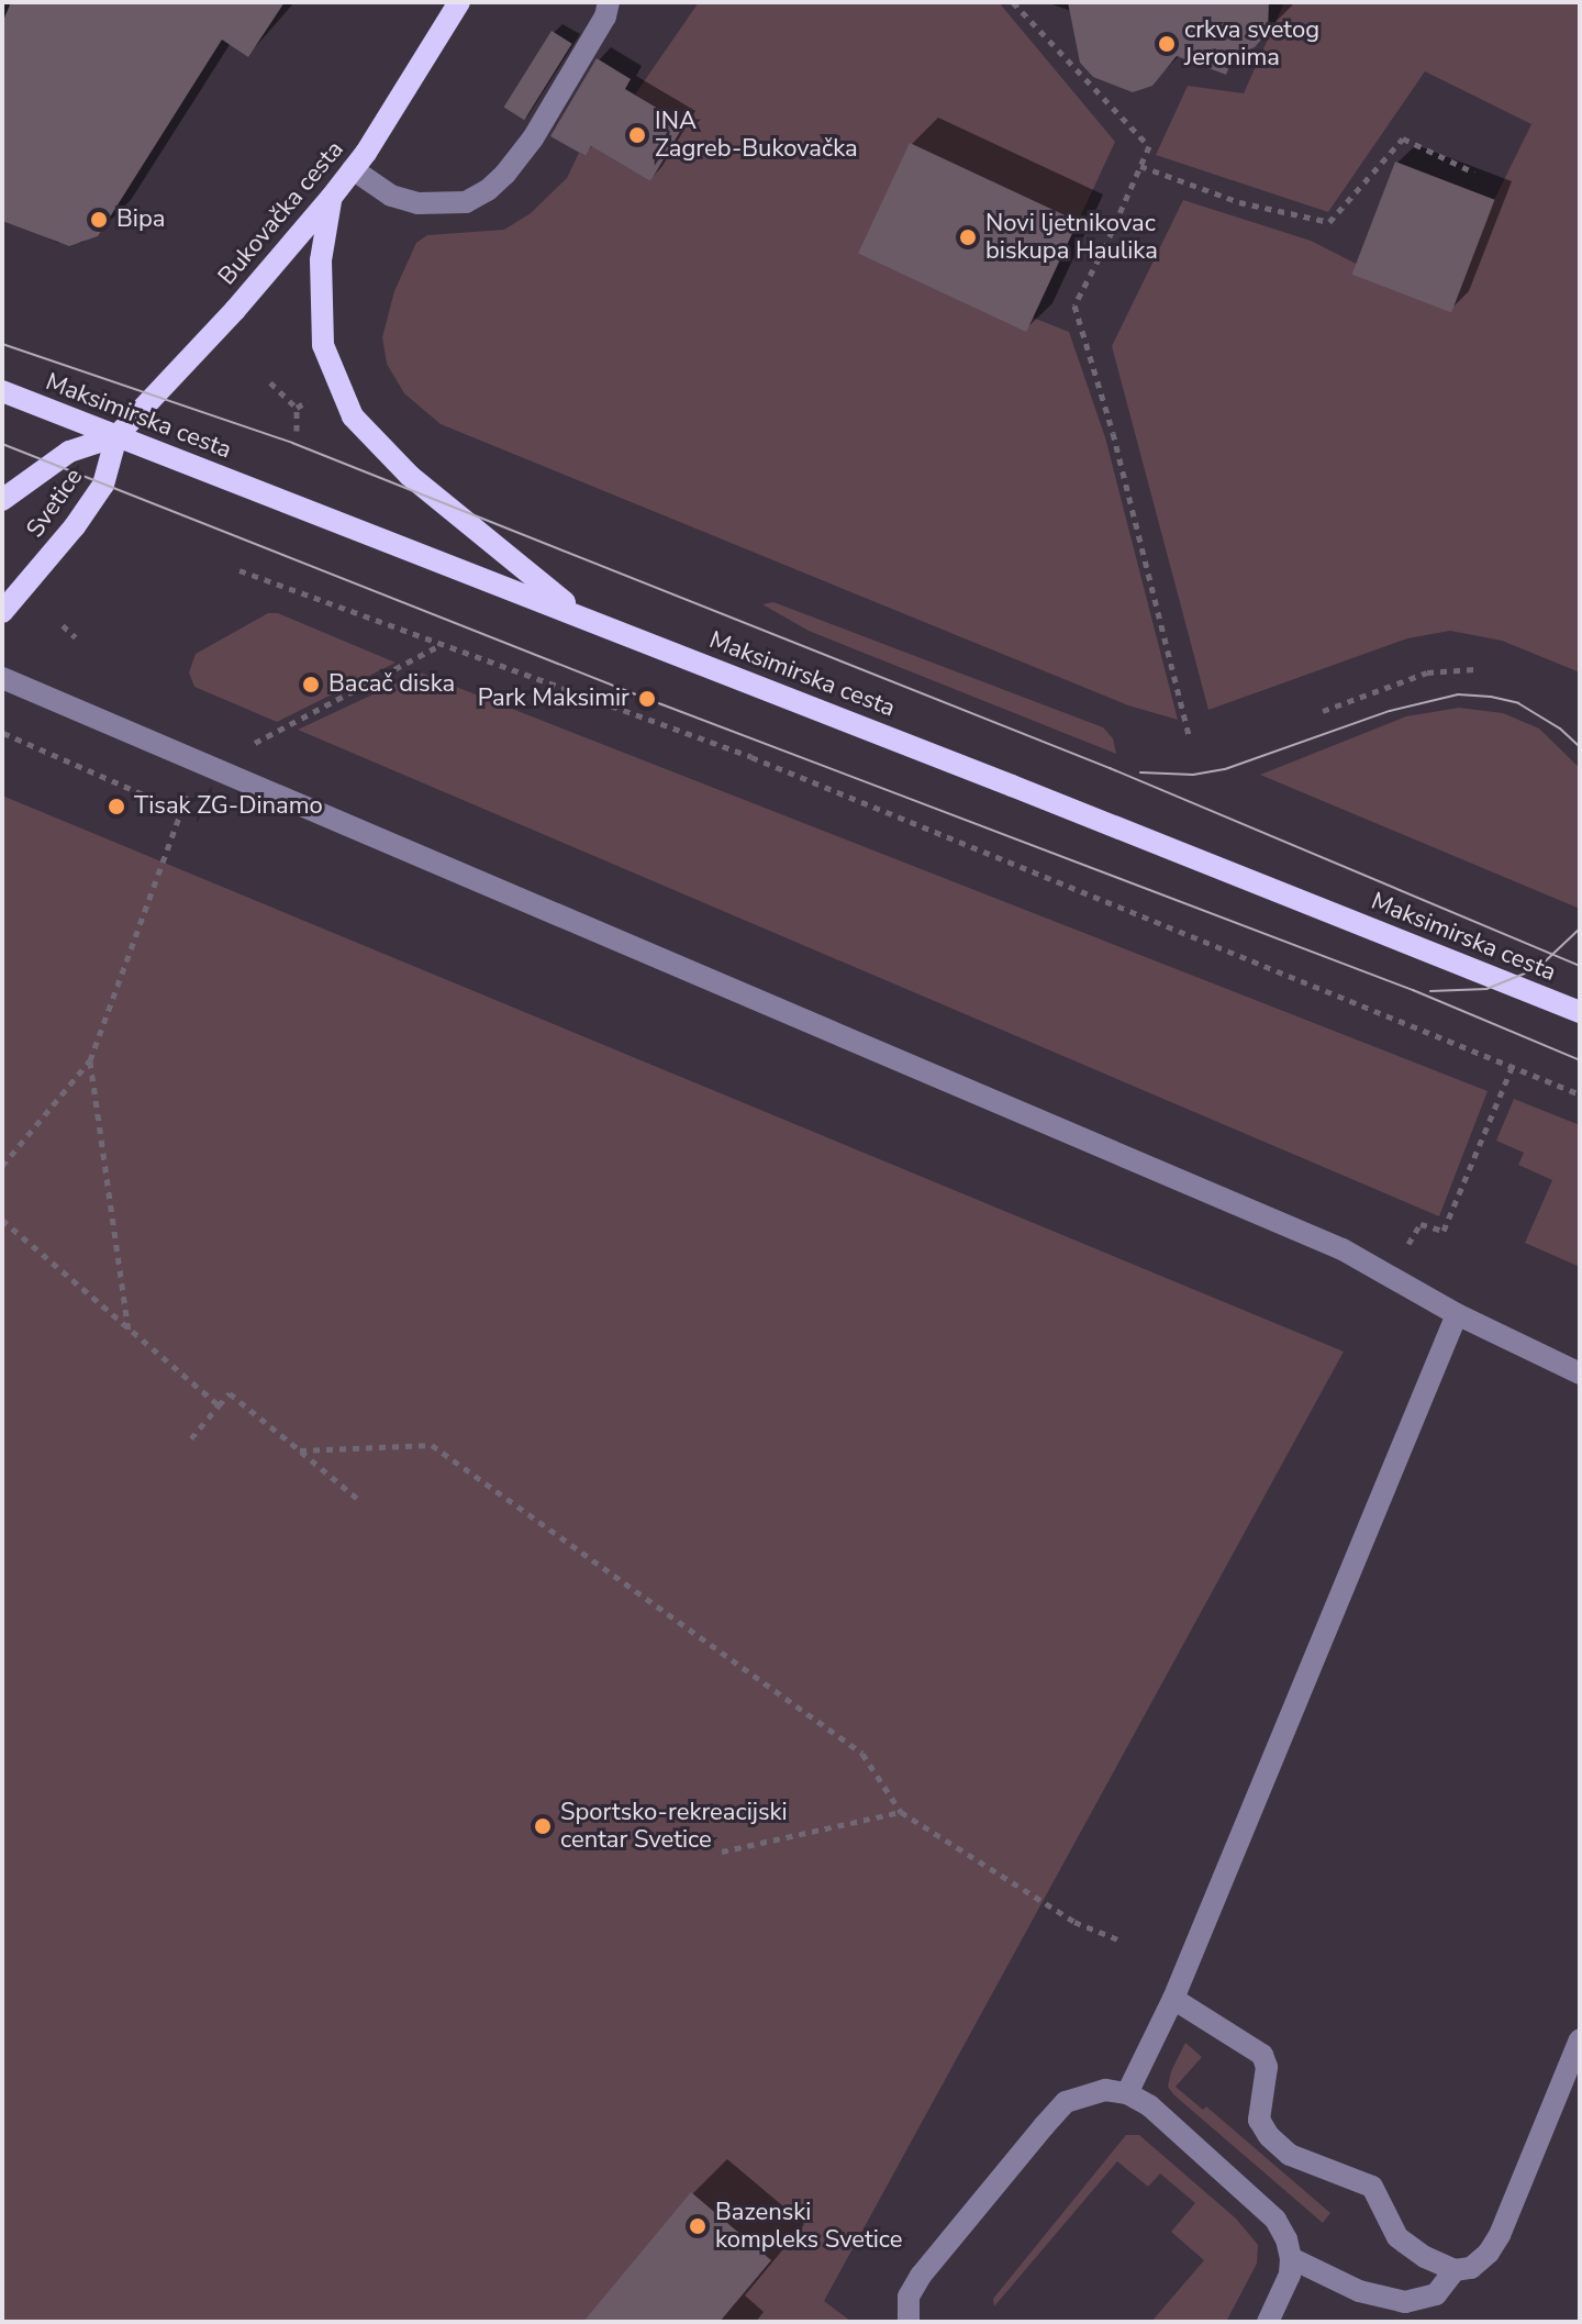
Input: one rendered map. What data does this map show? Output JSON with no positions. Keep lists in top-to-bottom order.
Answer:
{
  "streets": {
    "main road": ["Bukovačka cesta", "Maksimirska cesta", "Svetice"]
  },
  "crossings": [
    ["Bukovačka cesta", "Maksimirska cesta"],
    ["Bukovačka cesta", "Svetice"],
    ["Maksimirska cesta", "Svetice"]
  ],
  "places": [
    "crkva svetog Jeronima",
    "INA Zagreb-Bukovačka",
    "Bipa",
    "Novi ljetnikovac biskupa Haulika",
    "Bacač diska",
    "Park Maksimir",
    "Tisak ZG-Dinamo",
    "Sportsko-rekreacijski centar Svetice",
    "Bazenski kompleks Svetice"
  ]
}
